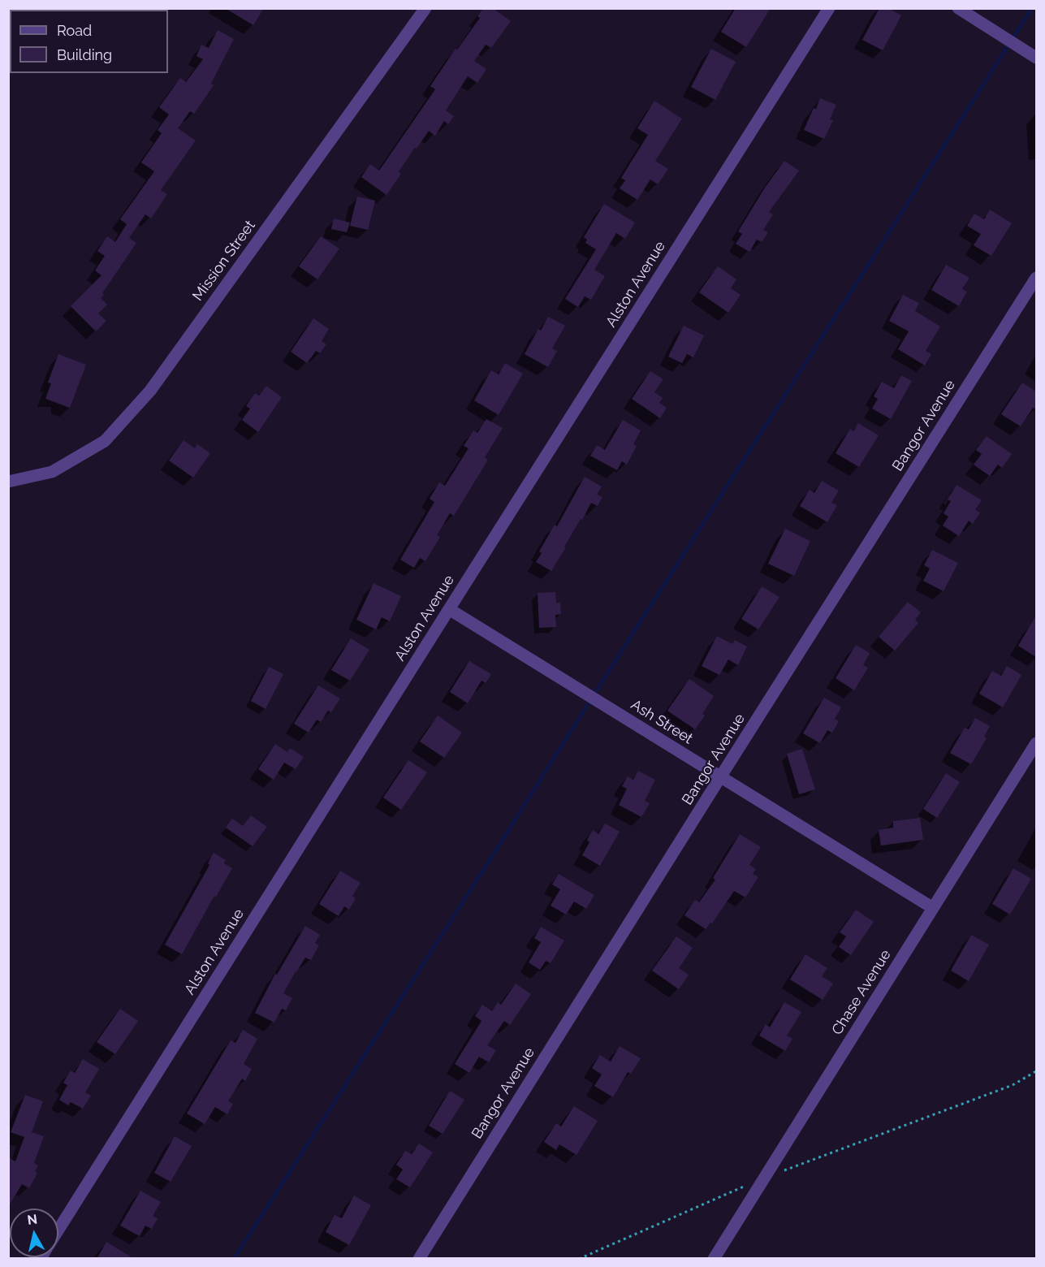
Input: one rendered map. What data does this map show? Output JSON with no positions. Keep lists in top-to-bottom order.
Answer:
{
  "streets": {
    "street": [
      "Mission Street",
      "Alston Avenue",
      "Bangor Avenue",
      "Ash Street",
      "Chase Avenue"
    ]
  },
  "crossings": [
    ["Alston Avenue", "Ash Street"],
    ["Bangor Avenue", "Ash Street"],
    ["Ash Street", "Chase Avenue"]
  ],
  "legend": ["Road", "Building"],
  "north": "top"
}
